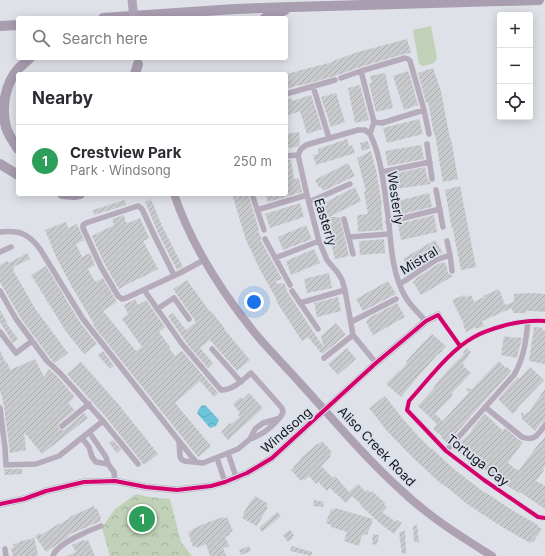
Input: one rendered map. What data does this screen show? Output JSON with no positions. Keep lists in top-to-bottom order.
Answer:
{
  "streets": {
    "main road": ["Aliso Creek Road"],
    "street": [
      "Westerly",
      "Easterly",
      "Mistral",
      "Windsong",
      "Tortuga Cay"
    ]
  },
  "crossings": [
    ["Westerly", "Mistral"],
    ["Westerly", "Windsong"],
    ["Easterly", "Windsong"],
    ["Windsong", "Aliso Creek Road"]
  ],
  "page": {
    "map_buttons": ["+", "−"],
    "search": "Search here",
    "heading": "Nearby",
    "list": [
      {
        "mark": "1",
        "name": "Crestview Park",
        "note": "Park · Windsong",
        "value": "250 m"
      }
    ],
    "pins": "1"
  }
}
